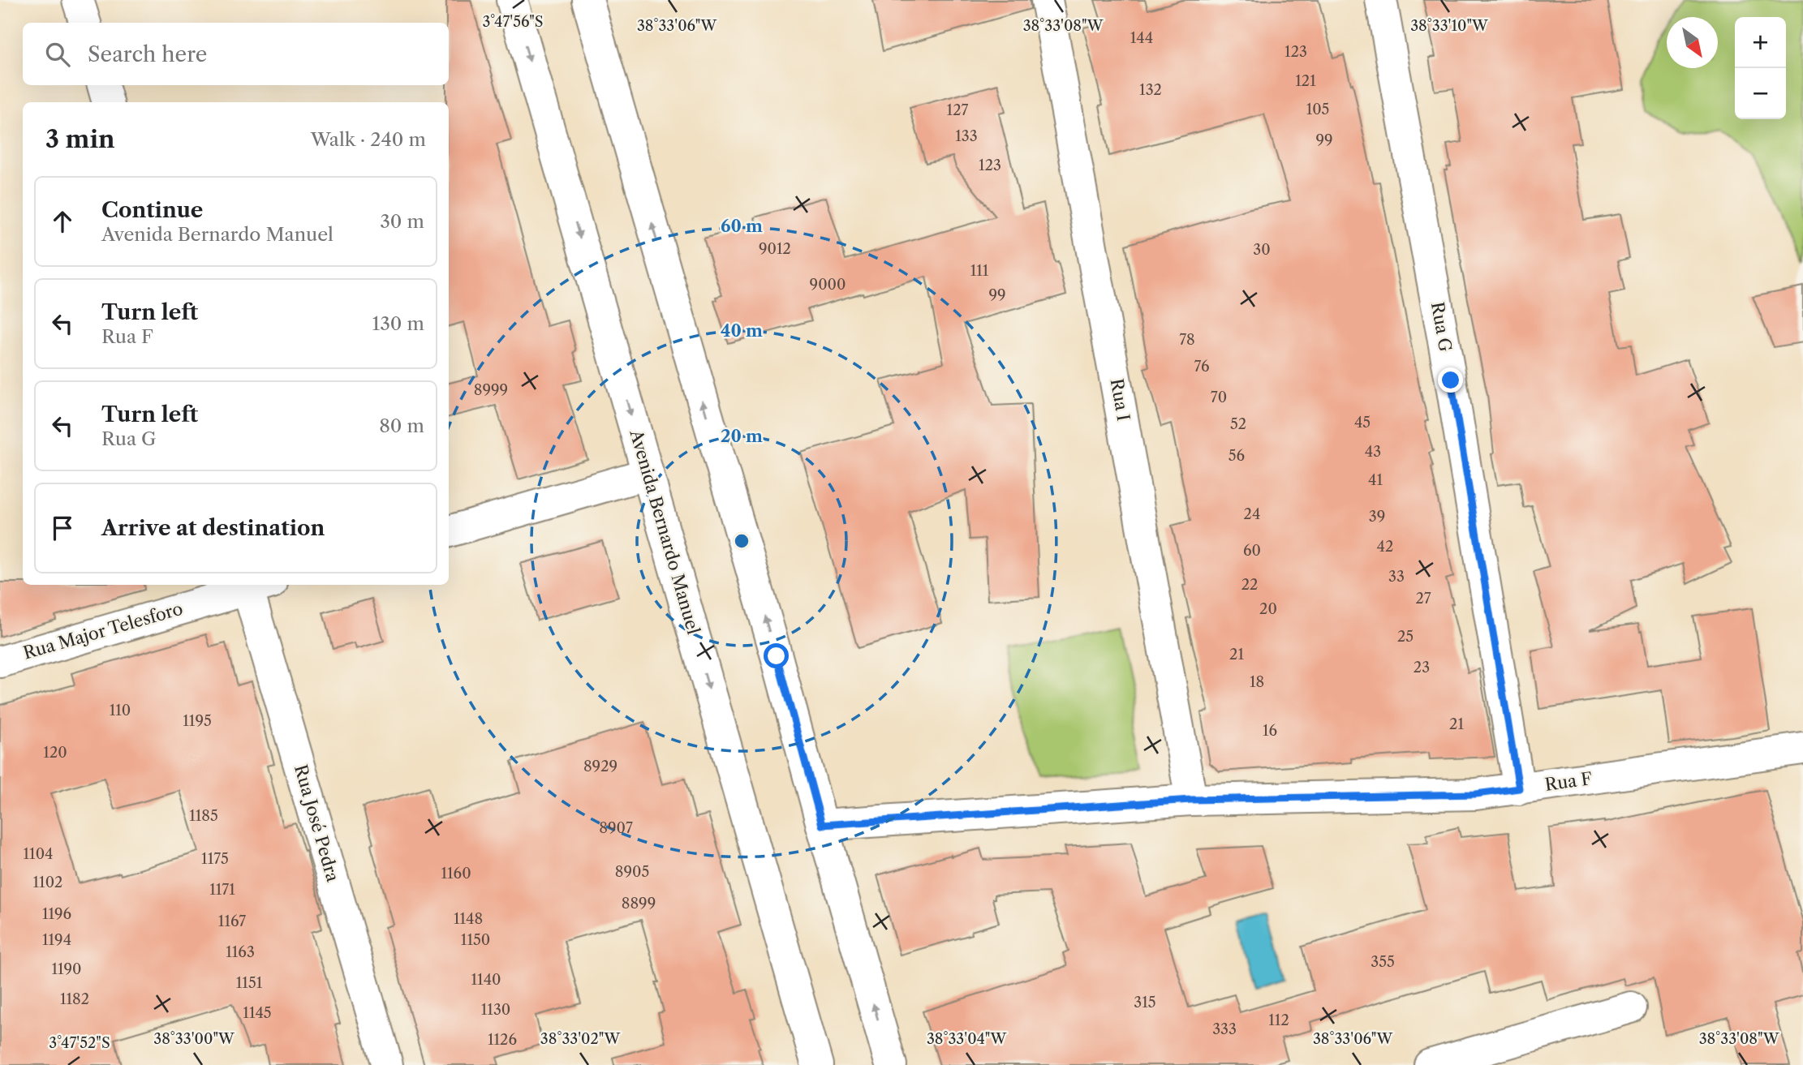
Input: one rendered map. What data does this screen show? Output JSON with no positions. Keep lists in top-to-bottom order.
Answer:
{
  "streets": {
    "street": [
      "Rua G",
      "Rua I",
      "Avenida Bernardo Manuel",
      "Rua Major Telesforo",
      "Rua F",
      "Rua José Pedra"
    ]
  },
  "crossings": [
    ["Rua G", "Rua F"],
    ["Rua I", "Rua F"]
  ],
  "house_numbers": [
    "144",
    "123",
    "121",
    "132",
    "105",
    "127",
    "133",
    "99",
    "123",
    "9012",
    "30",
    "111",
    "9000",
    "99",
    "78",
    "76",
    "8999",
    "70",
    "45",
    "52",
    "43",
    "56",
    "41",
    "24",
    "39",
    "42",
    "60",
    "33",
    "22",
    "27",
    "20",
    "25",
    "21",
    "23",
    "18",
    "110",
    "1195",
    "21",
    "16",
    "120",
    "8929",
    "1185",
    "8907",
    "1104",
    "1175",
    "8905",
    "1160",
    "1102",
    "1171",
    "8899",
    "1196",
    "1148",
    "1167",
    "1194",
    "1150",
    "1163",
    "355",
    "1190",
    "1140",
    "1151",
    "1182",
    "315",
    "1130",
    "1145",
    "112",
    "333",
    "1126"
  ],
  "north": "bottom right",
  "page": {
    "map_buttons": ["+", "−"],
    "search": "Search here",
    "heading": ["3 min", "Walk · 240 m"],
    "list": [
      ["Continue", "Avenida Bernardo Manuel", "30 m"],
      ["Turn left", "Rua F", "130 m"],
      ["Turn left", "Rua G", "80 m"],
      "Arrive at destination"
    ]
  },
  "coordinates": [
    "3°47'56\"S",
    "38°33'06\"W",
    "38°33'08\"W",
    "38°33'10\"W",
    "38°33'00\"W",
    "38°33'02\"W",
    "38°33'04\"W",
    "3°47'52\"S"
  ],
  "rings": ["60 m", "40 m", "20 m"]
}
